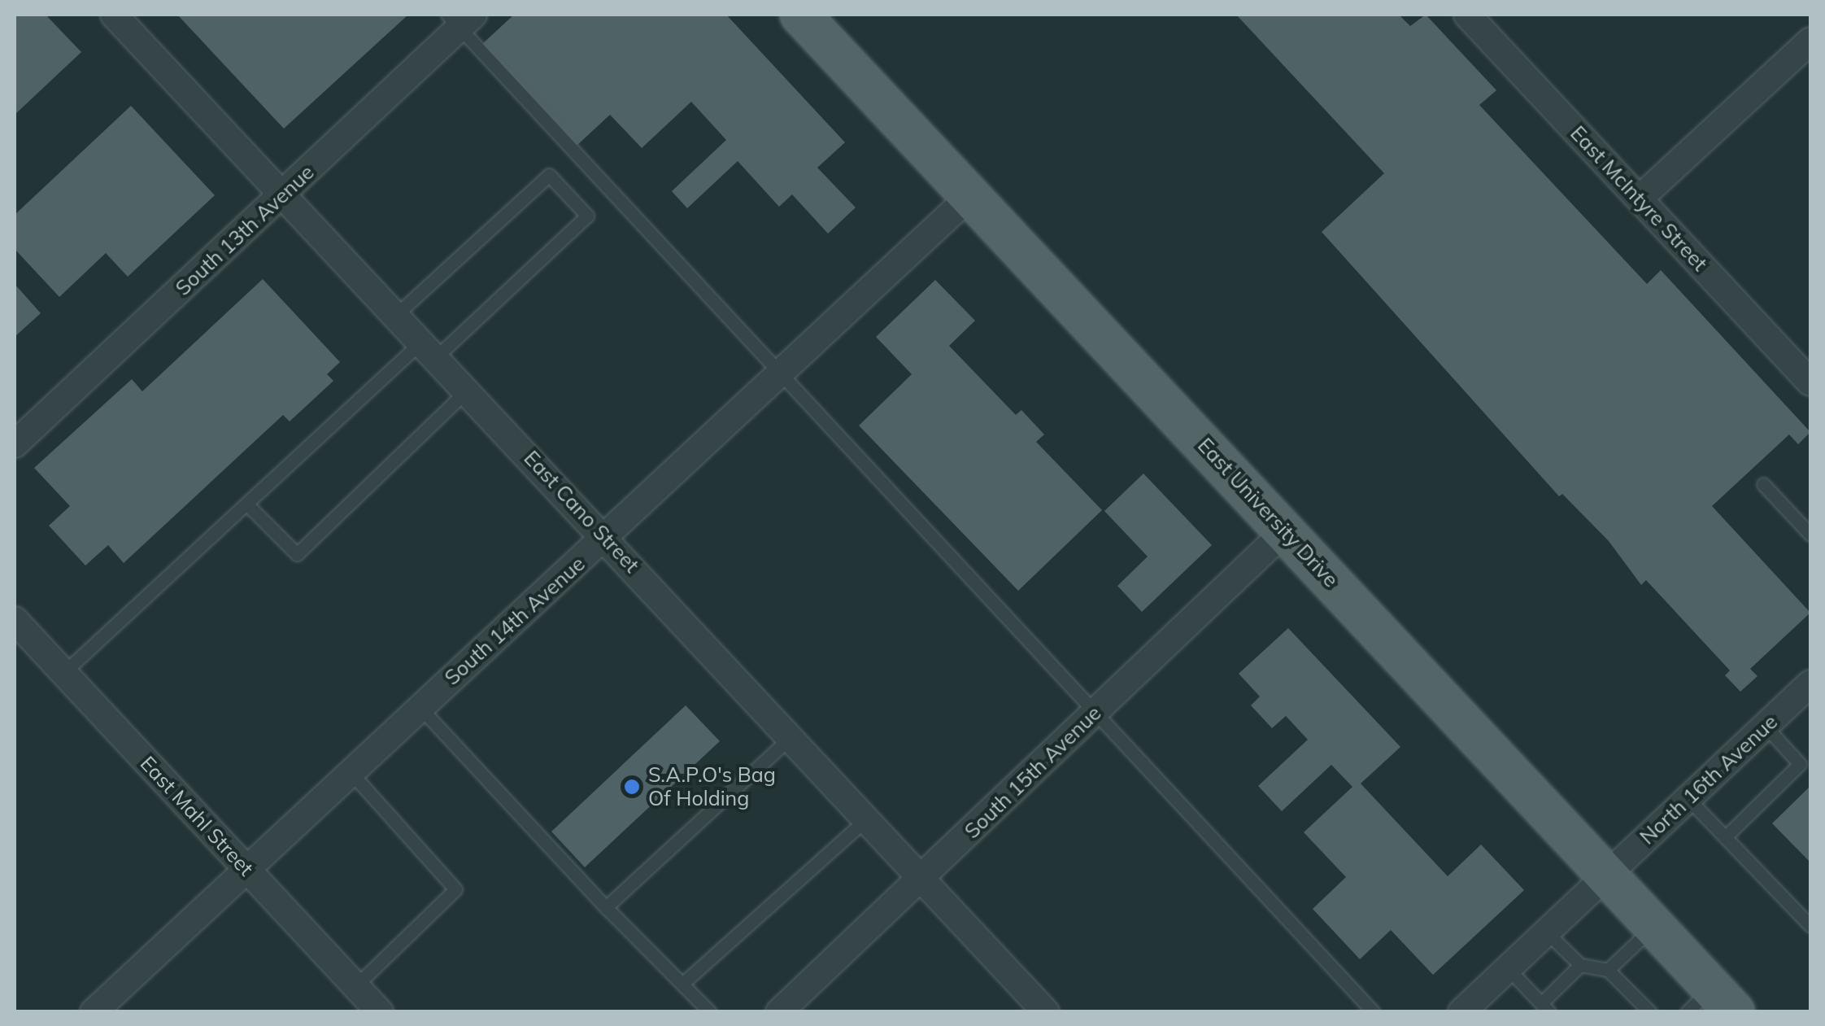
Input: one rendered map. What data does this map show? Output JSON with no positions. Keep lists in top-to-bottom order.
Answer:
{
  "streets": {
    "main road": ["East University Drive"],
    "street": [
      "East McIntyre Street",
      "South 13th Avenue",
      "East Cano Street",
      "South 14th Avenue",
      "South 15th Avenue",
      "North 16th Avenue",
      "East Mahl Street"
    ]
  },
  "crossings": [
    ["South 13th Avenue", "East Cano Street"],
    ["East Cano Street", "South 14th Avenue"],
    ["East Cano Street", "South 15th Avenue"],
    ["East University Drive", "South 14th Avenue"],
    ["East University Drive", "South 15th Avenue"],
    ["East University Drive", "North 16th Avenue"],
    ["South 14th Avenue", "East Mahl Street"]
  ],
  "places": ["S.A.P.O's Bag Of Holding"]
}
